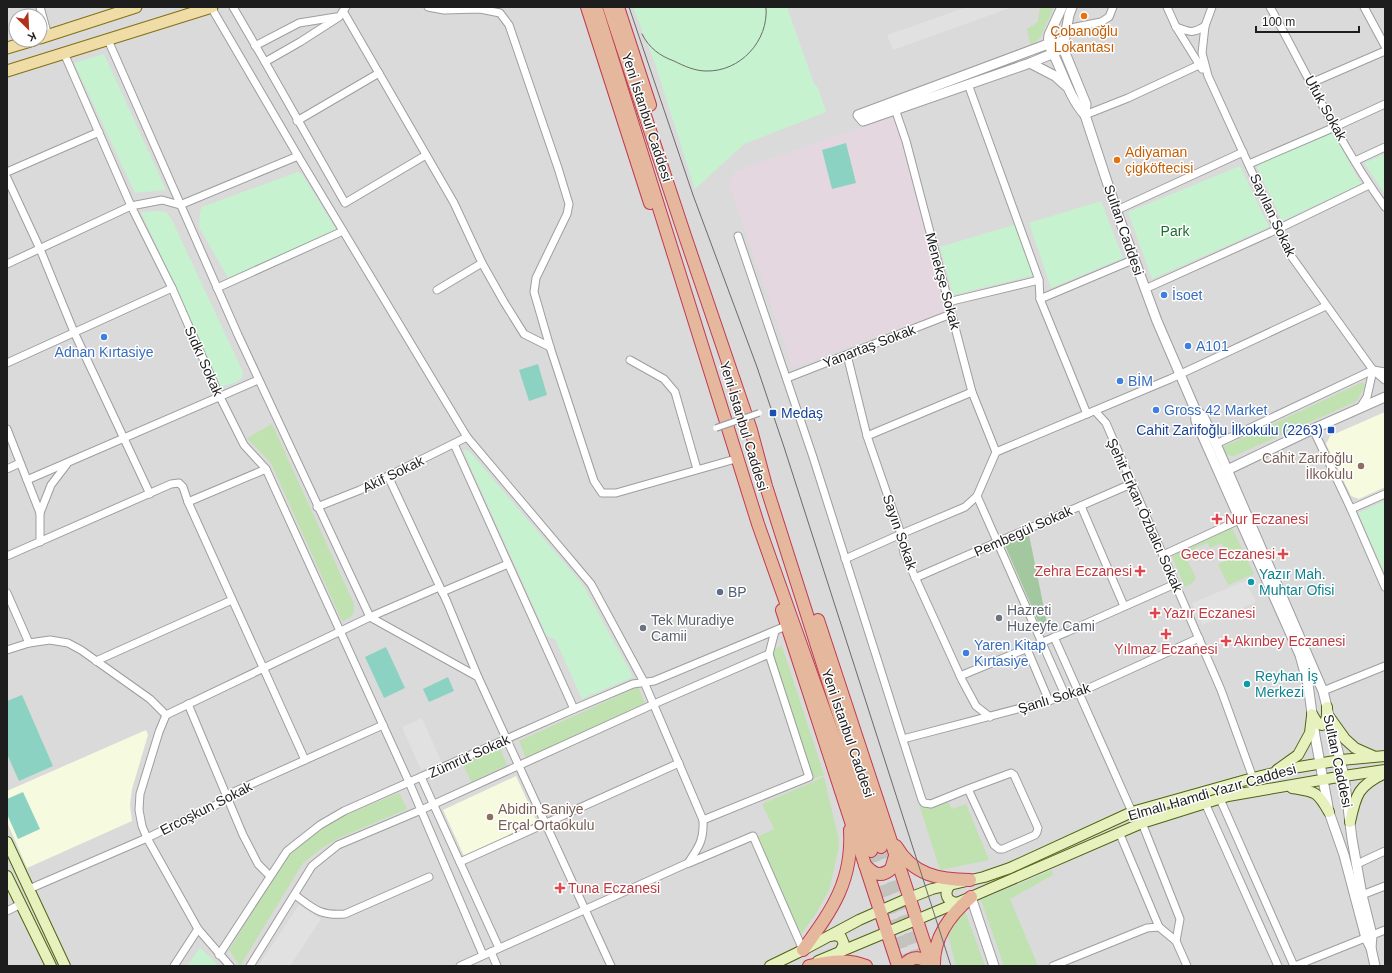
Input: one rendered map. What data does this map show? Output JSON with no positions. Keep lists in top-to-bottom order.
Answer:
{
  "streets": {
    "highway": ["Yeni İstanbul Caddesi"],
    "main road": ["Elmalı Hamdi Yazır Caddesi"],
    "street": [
      "Ufuk Sokak",
      "Sayılan Sokak",
      "Sultan Caddesi",
      "Menekşe Sokak",
      "Yanartaş Sokak",
      "Sıdkı Sokak",
      "Akif Sokak",
      "Şehit Erkan Özbalcı Sokak",
      "Pembegül Sokak",
      "Sayın Sokak",
      "Şanlı Sokak",
      "Zümrüt Sokak",
      "Ercoşkun Sokak"
    ]
  },
  "crossings": [
    ["Sultan Caddesi", "Elmalı Hamdi Yazır Caddesi"],
    ["Menekşe Sokak", "Yanartaş Sokak"],
    ["Yanartaş Sokak", "Sayın Sokak"],
    ["Sıdkı Sokak", "Zümrüt Sokak"],
    ["Sıdkı Sokak", "Ercoşkun Sokak"],
    ["Şehit Erkan Özbalcı Sokak", "Pembegül Sokak"],
    ["Şehit Erkan Özbalcı Sokak", "Şanlı Sokak"],
    ["Şehit Erkan Özbalcı Sokak", "Elmalı Hamdi Yazır Caddesi"],
    ["Pembegül Sokak", "Sayın Sokak"],
    ["Sayın Sokak", "Şanlı Sokak"]
  ],
  "parks": ["Park"],
  "places": {
    "other": [
      "Çobanoğlu Lokantası",
      "Adiyaman çigköftecisi",
      "İsoet",
      "Adnan Kırtasiye",
      "A101",
      "BİM",
      "Gross 42 Market",
      "Cahit Zarifoğlu İlkokulu",
      "Yazır Mah. Muhtar Ofisi",
      "BP",
      "Hazreti Huzeyfe Cami",
      "Tek Muradiye Camii",
      "Yaren Kitap Kırtasiye",
      "Reyhan İş Merkezi",
      "Abidin Saniye Erçal Ortaokulu"
    ],
    "transit": ["Medaş", "Cahit Zarifoğlu İlkokulu (2263)"],
    "health": [
      "Nur Eczanesi",
      "Gece Eczanesi",
      "Zehra Eczanesi",
      "Yazır Eczanesi",
      "Yılmaz Eczanesi",
      "Akınbey Eczanesi",
      "Tuna Eczanesi"
    ]
  },
  "scale_bar": "100 m",
  "north": "bottom right"
}
